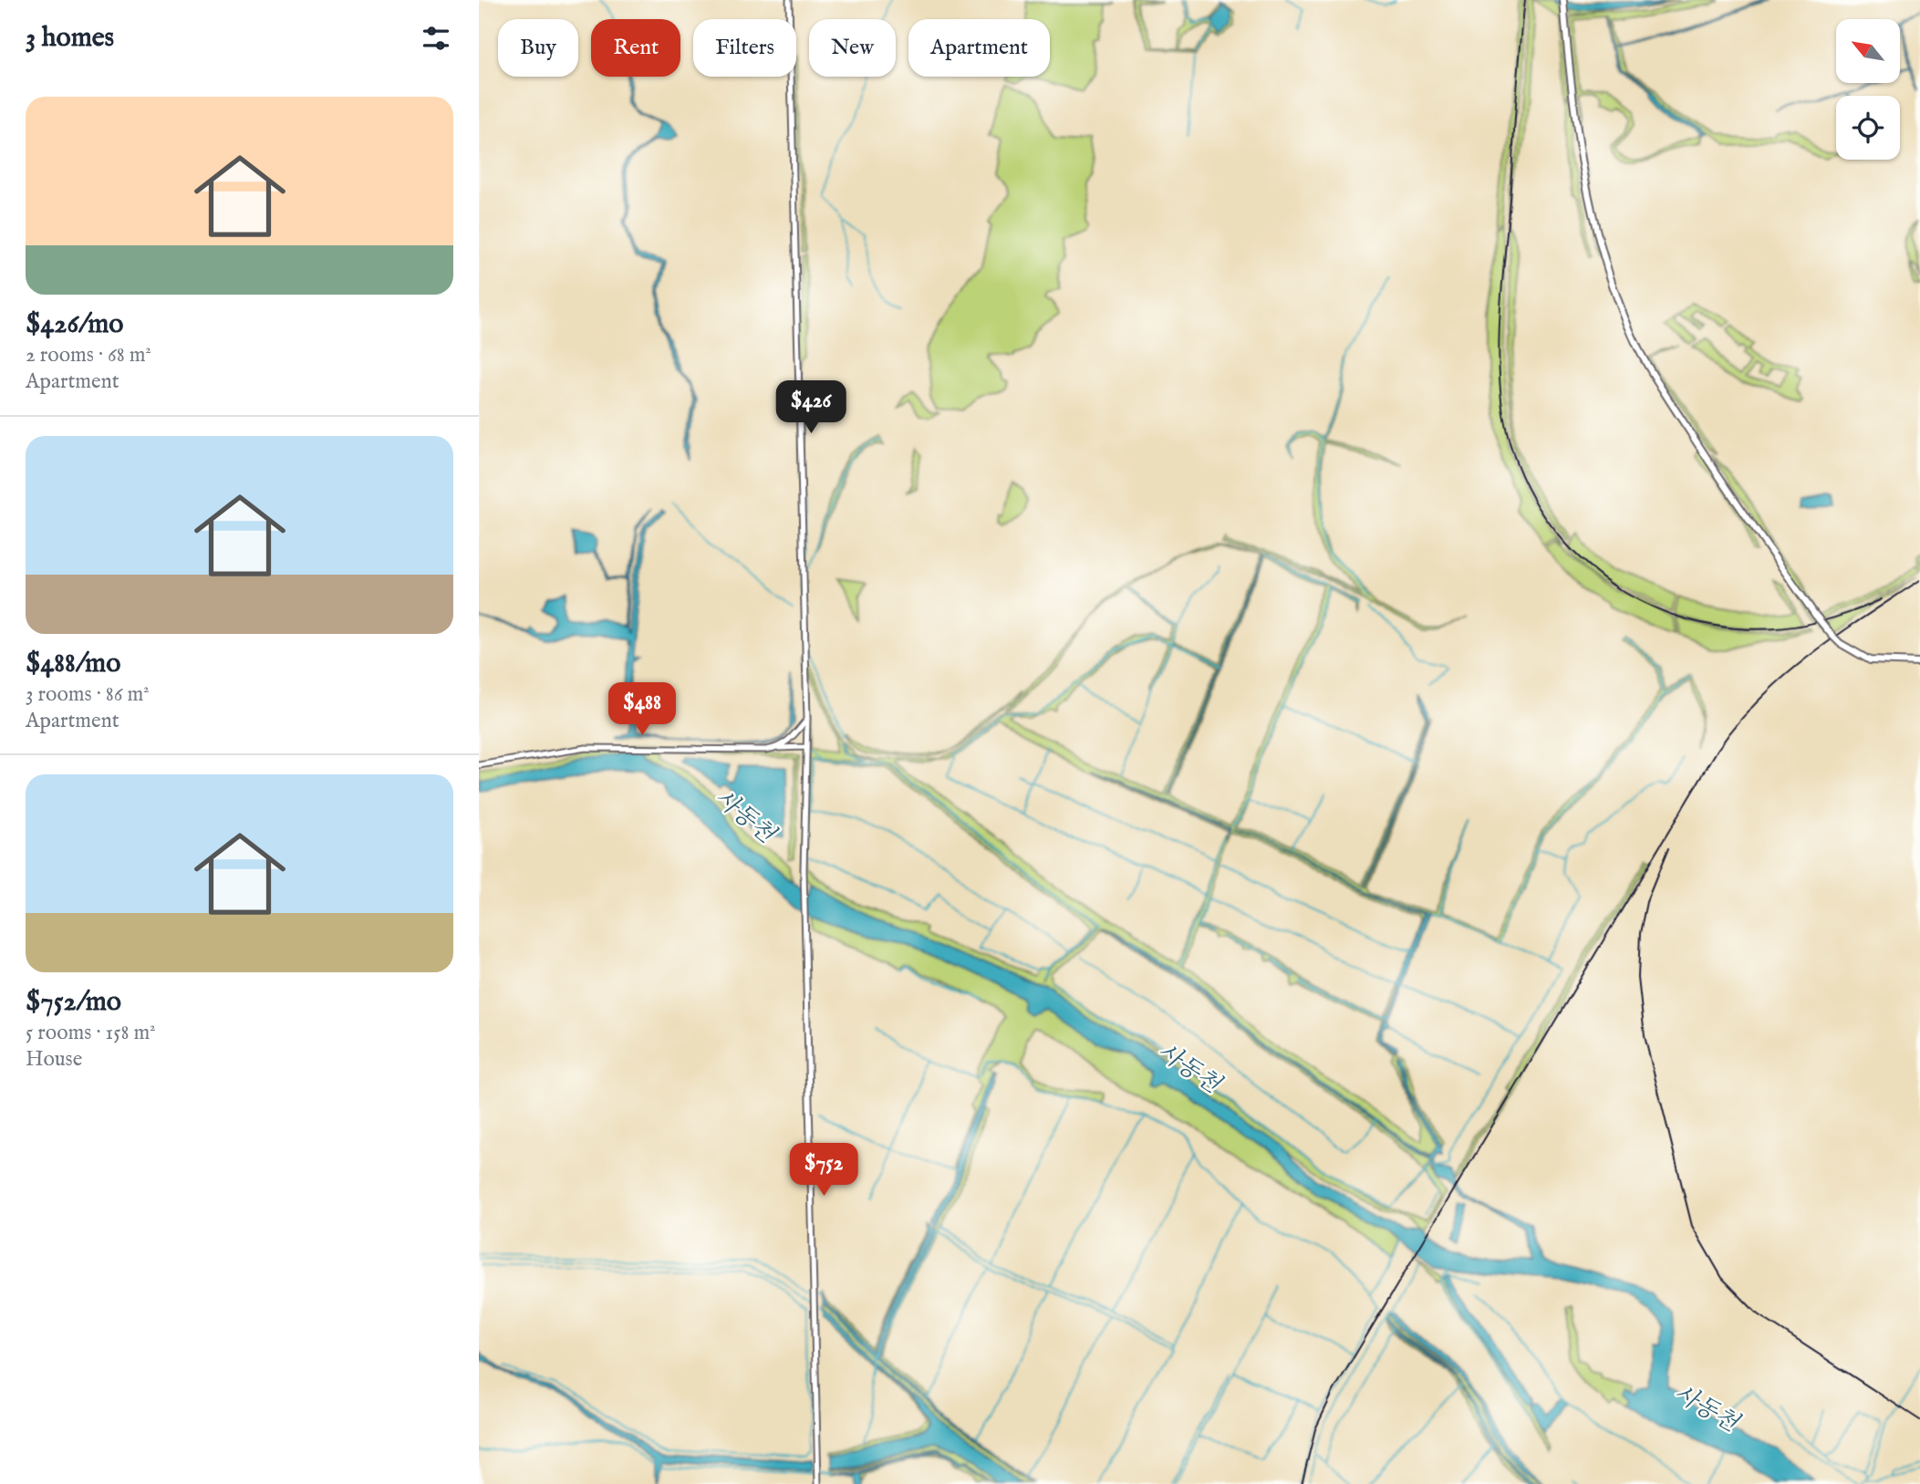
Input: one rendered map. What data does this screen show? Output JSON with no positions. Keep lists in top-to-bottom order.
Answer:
{
  "water": ["사동천"],
  "north": "top left",
  "page": {
    "heading": "3 homes",
    "chip": [
      "Buy",
      "Rent",
      "Filters",
      "New",
      "Apartment"
    ],
    "list": [
      {
        "name": "$426/mo",
        "note": "2 rooms · 68 m² · Apartment"
      },
      {
        "name": "$488/mo",
        "note": "3 rooms · 86 m² · Apartment"
      },
      {
        "name": "$752/mo",
        "note": "5 rooms · 158 m² · House"
      }
    ],
    "price": ["$426", "$488", "$752"]
  }
}
